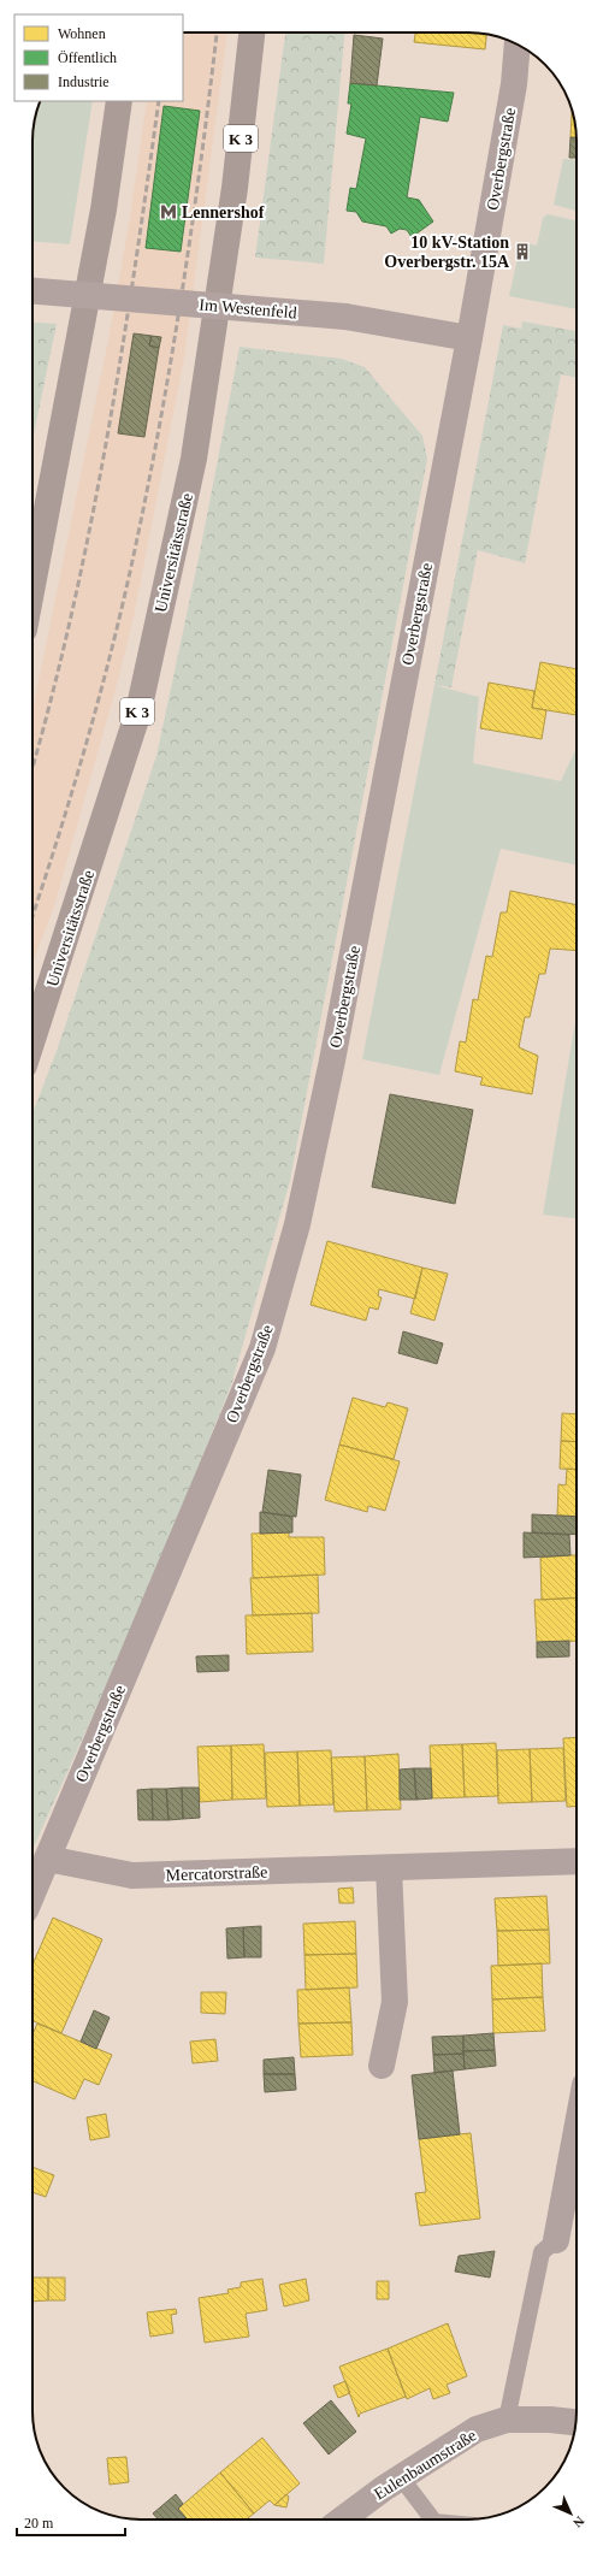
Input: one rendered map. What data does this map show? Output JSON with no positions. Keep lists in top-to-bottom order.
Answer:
{
  "streets": {
    "highway": ["K 3", "Universitätsstraße"],
    "street": [
      "Overbergstraße",
      "Im Westenfeld",
      "Mercatorstraße",
      "Eulenbaumstraße"
    ]
  },
  "crossings": [
    ["Overbergstraße", "Im Westenfeld"],
    ["Overbergstraße", "Mercatorstraße"]
  ],
  "places": {
    "metro station": ["Lennershof"],
    "building": ["10 kV-Station Overbergstr. 15A"]
  },
  "legend": ["Wohnen", "Öffentlich", "Industrie"],
  "scale_bar": "20 m",
  "north": "bottom right"
}
